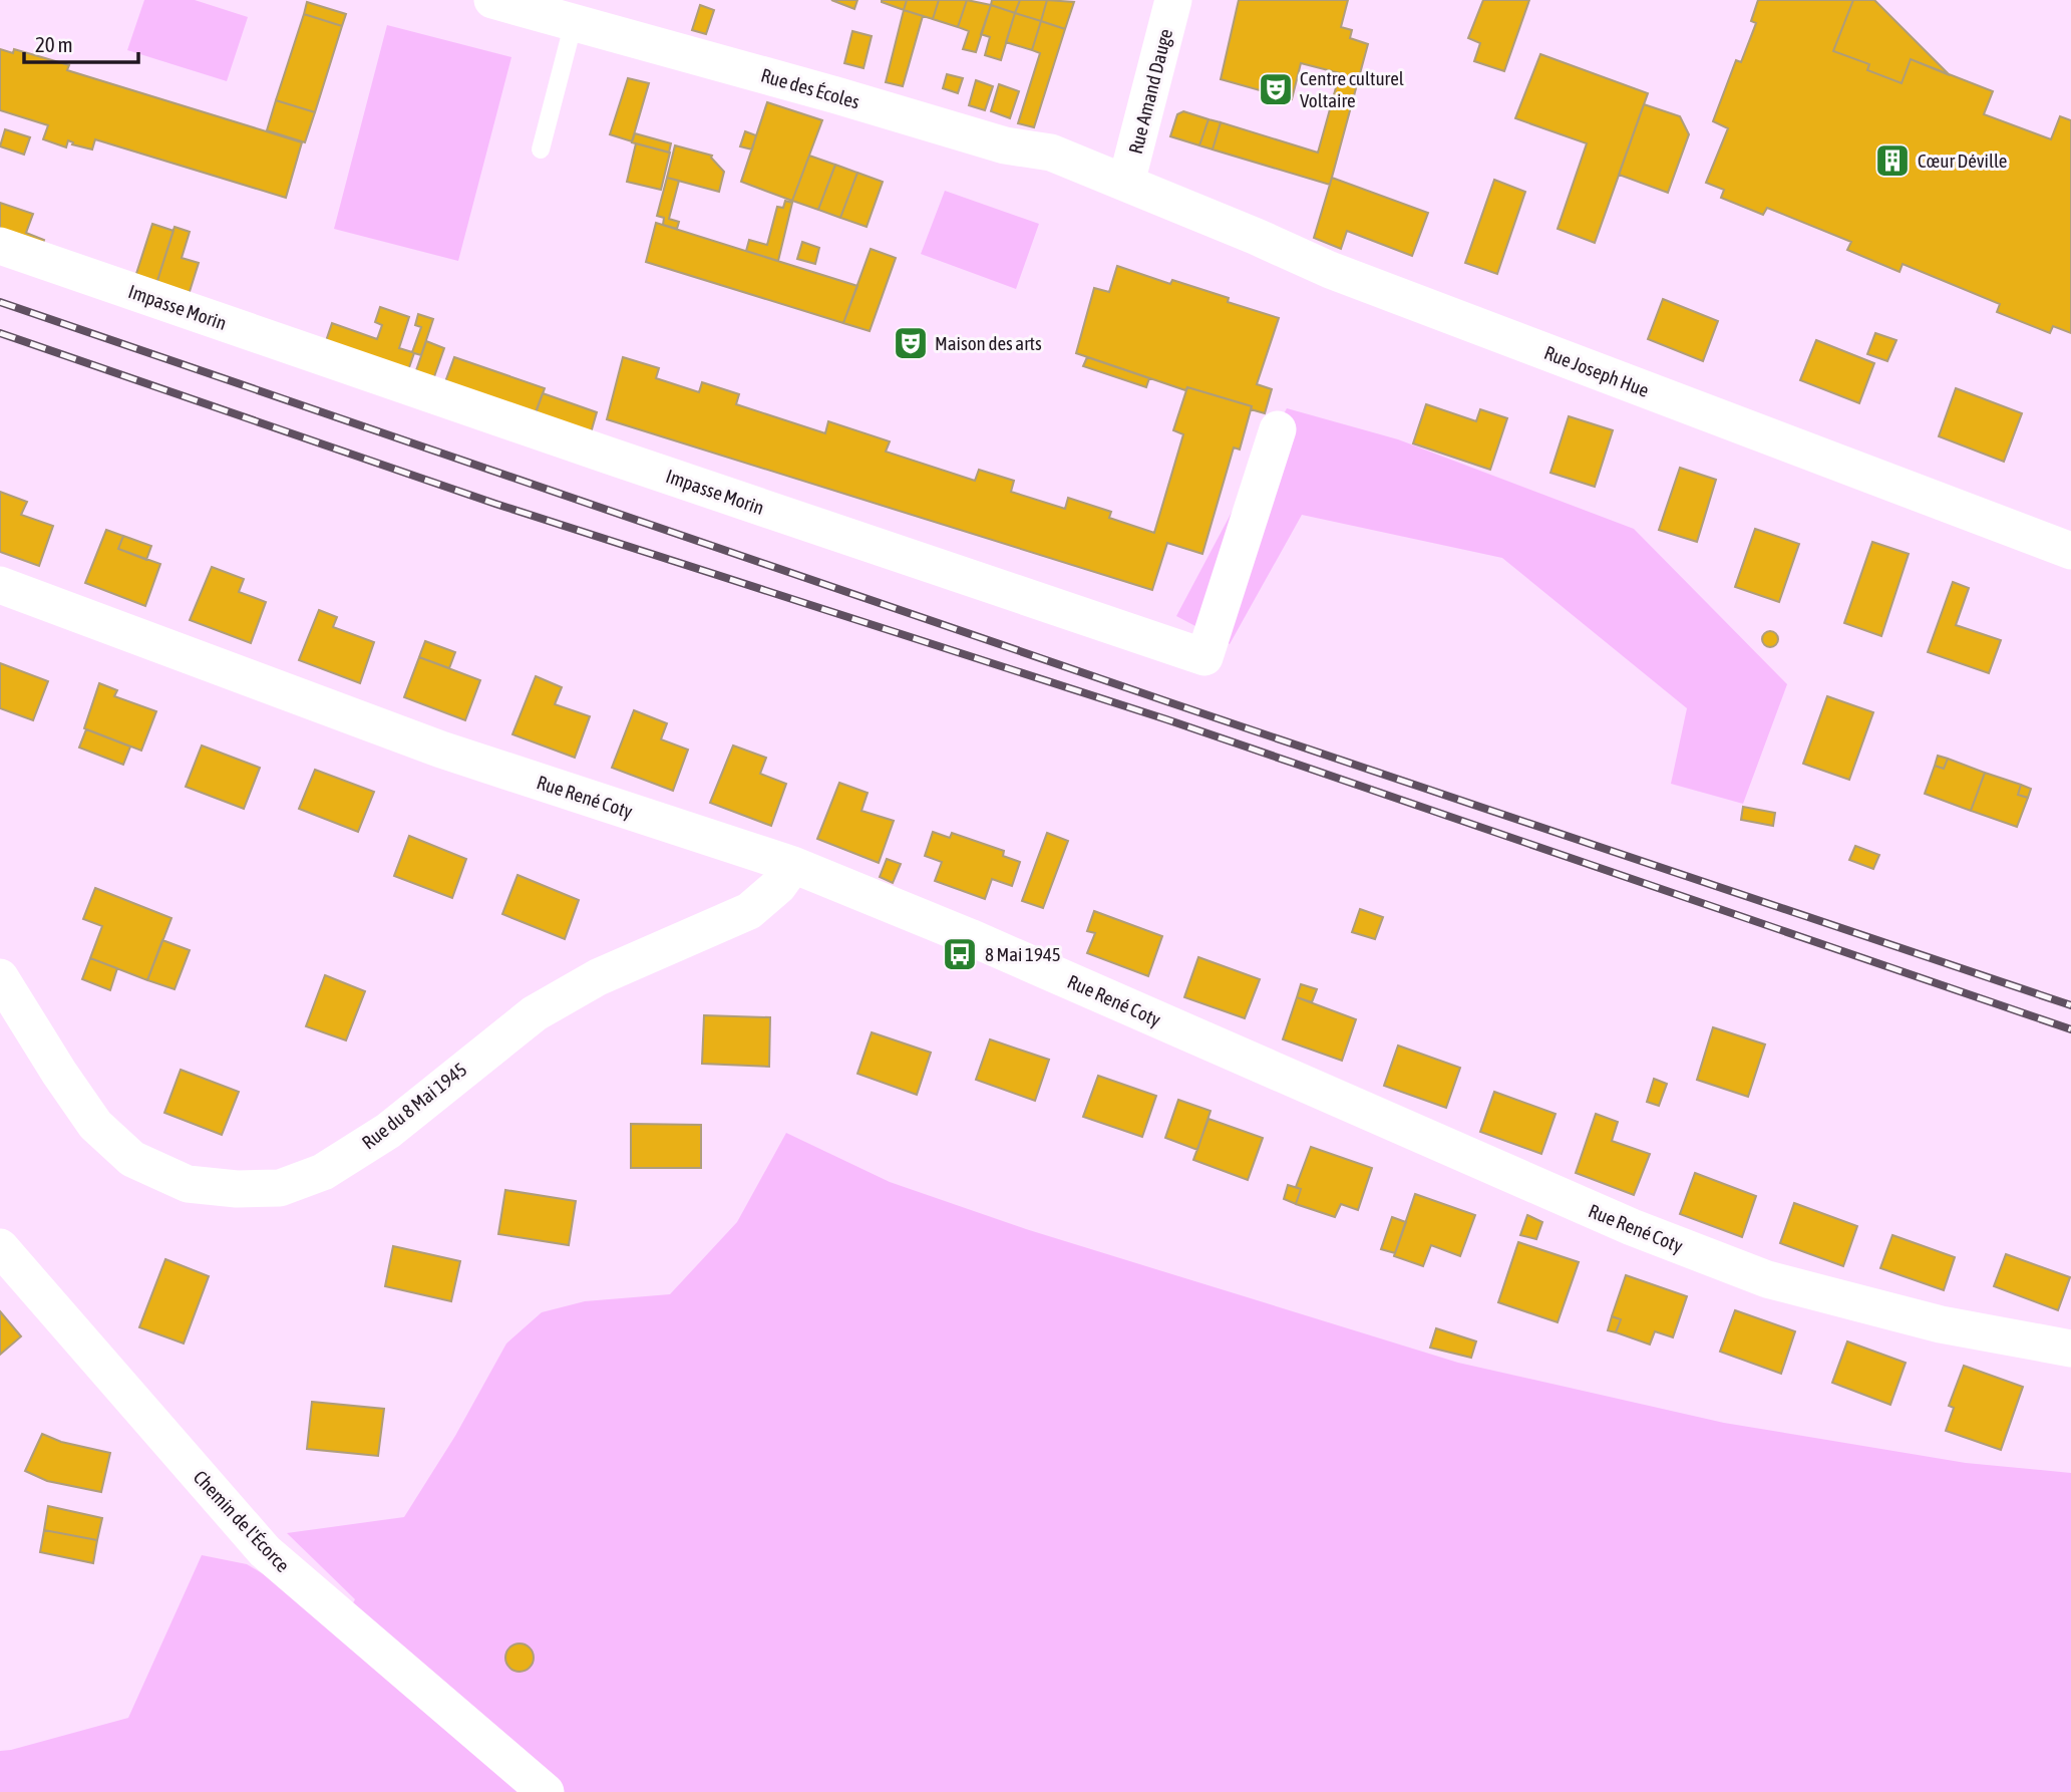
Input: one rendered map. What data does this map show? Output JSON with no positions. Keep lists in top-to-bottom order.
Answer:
{
  "streets": {
    "street": [
      "Rue des Écoles",
      "Rue Amand Dauge",
      "Impasse Morin",
      "Rue Joseph Hue",
      "Rue René Coty",
      "Rue du 8 Mai 1945",
      "Chemin de l'Écorce"
    ]
  },
  "crossings": [
    ["Rue des Écoles", "Rue Amand Dauge"],
    ["Rue des Écoles", "Rue Joseph Hue"],
    ["Rue Amand Dauge", "Rue Joseph Hue"],
    ["Rue René Coty", "Rue du 8 Mai 1945"]
  ],
  "places": {
    "theatre": ["Centre culturel Voltaire", "Maison des arts"],
    "building": ["Cœur Déville"],
    "bus stop": ["8 Mai 1945"]
  },
  "scale_bar": "20 m"
}
